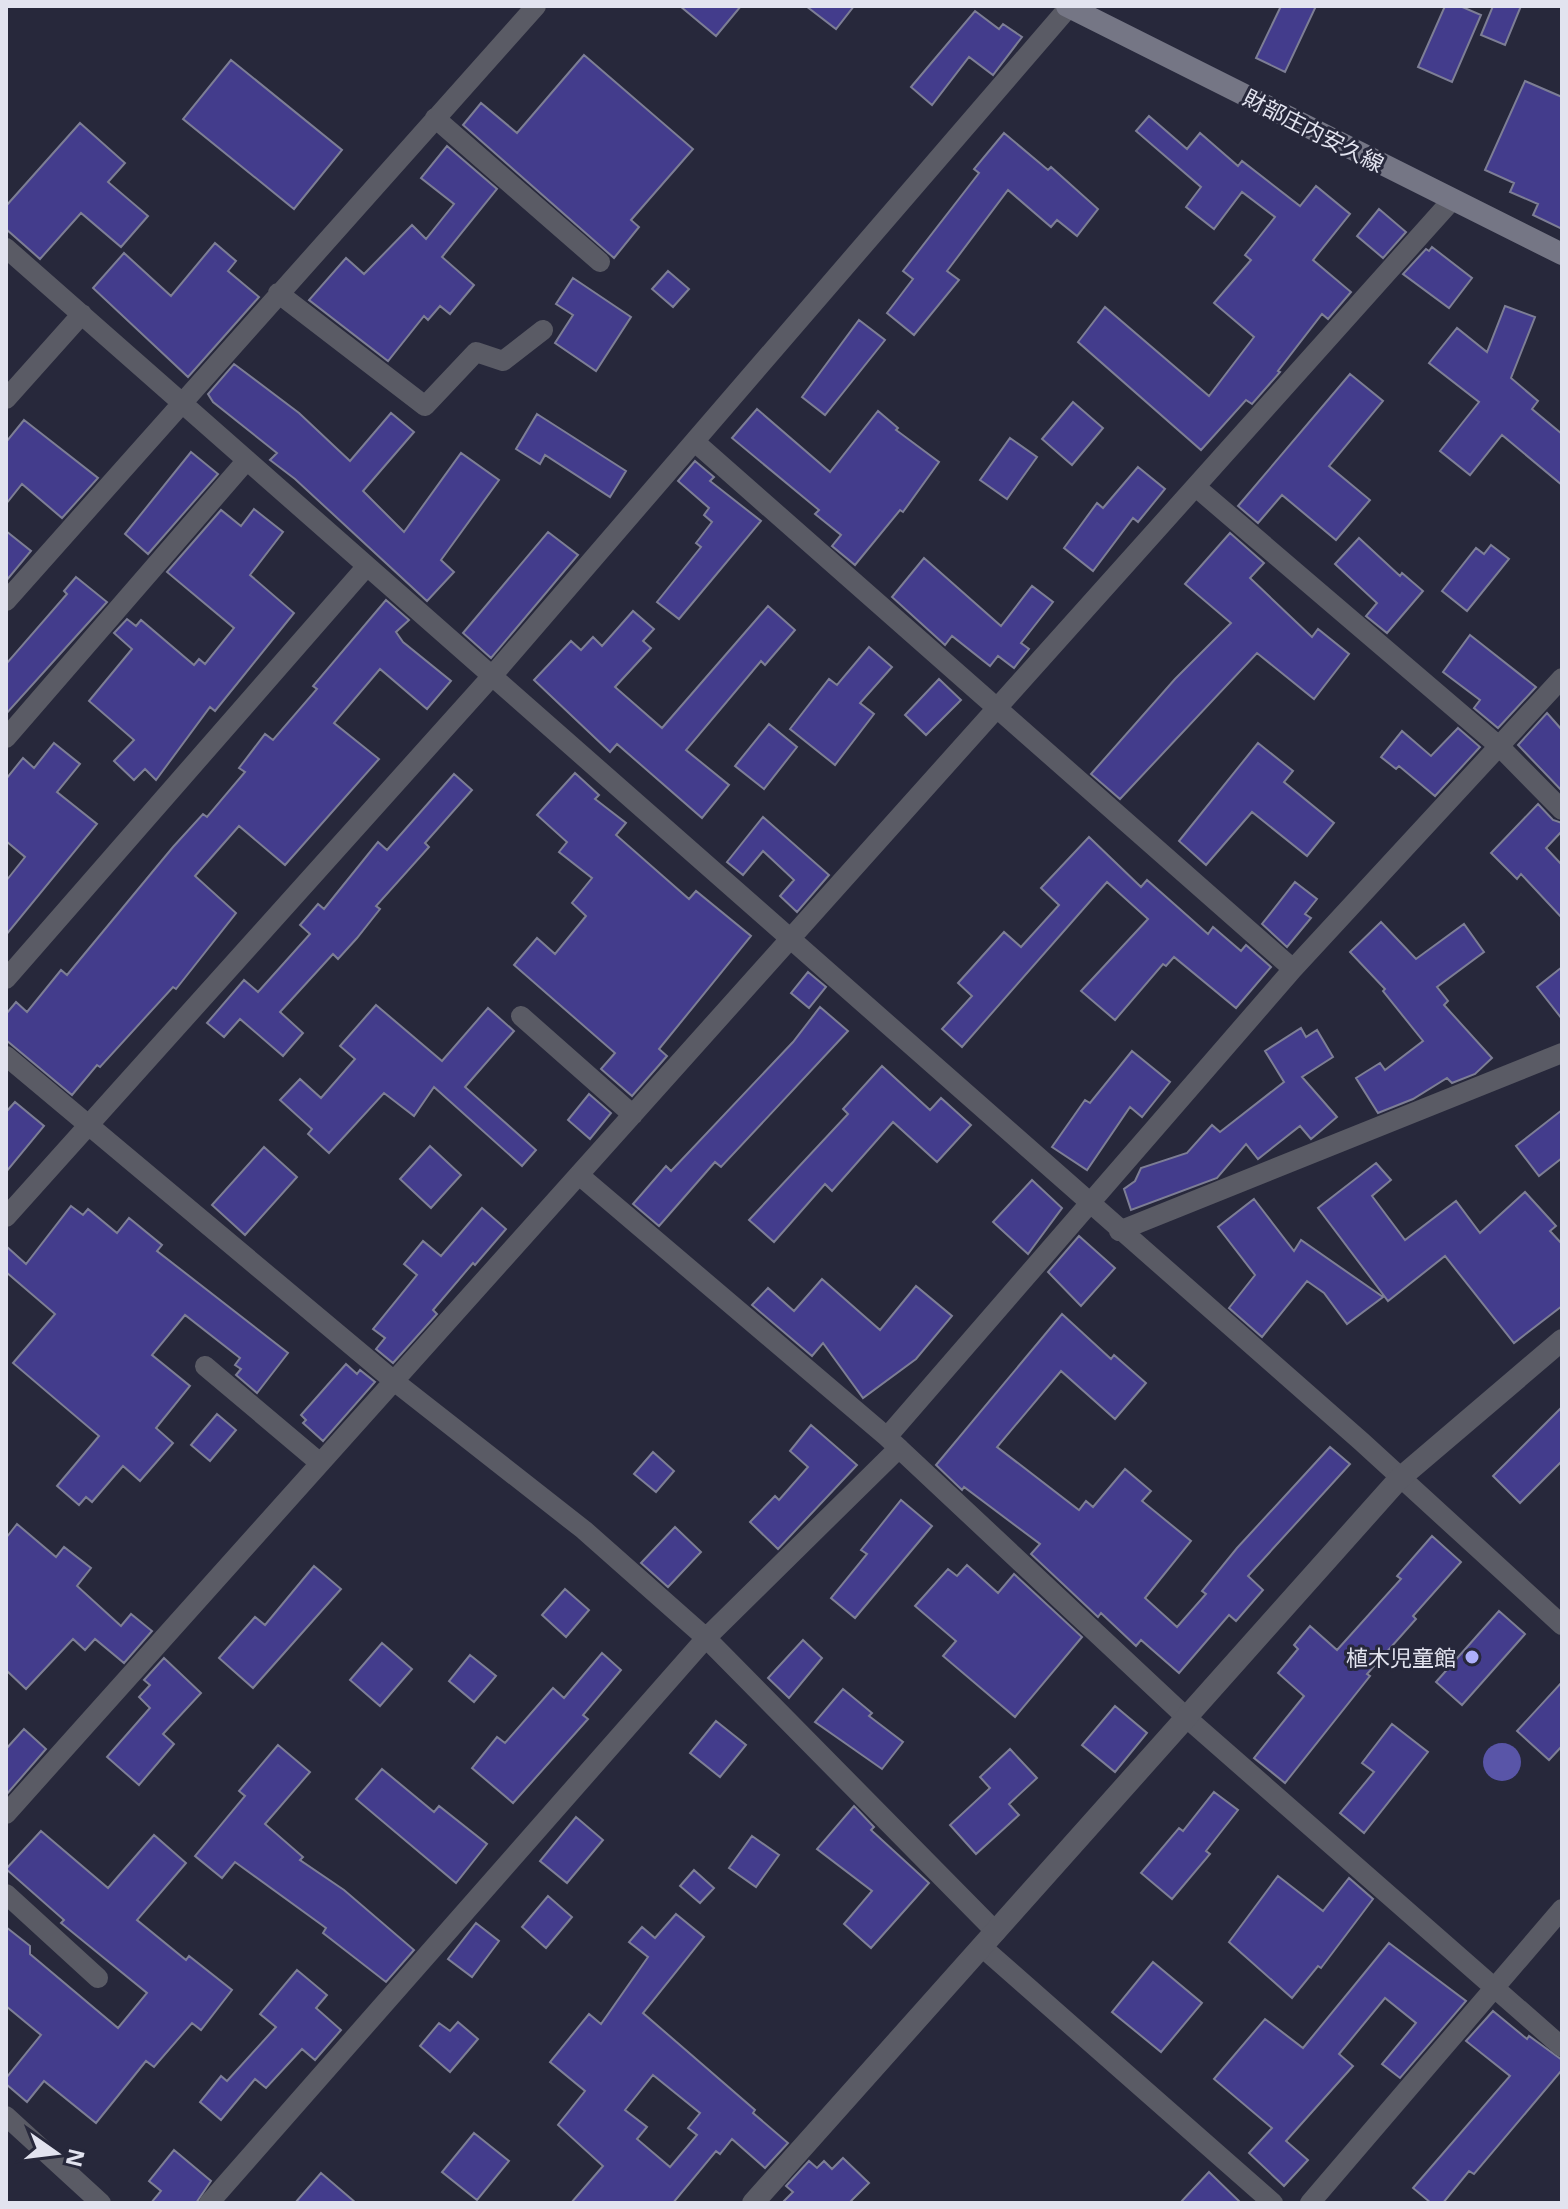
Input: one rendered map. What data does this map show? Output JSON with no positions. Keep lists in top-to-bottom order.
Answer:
{
  "streets": {
    "main road": ["財部庄内安久線"]
  },
  "places": ["植木児童館"],
  "north": "right"
}
